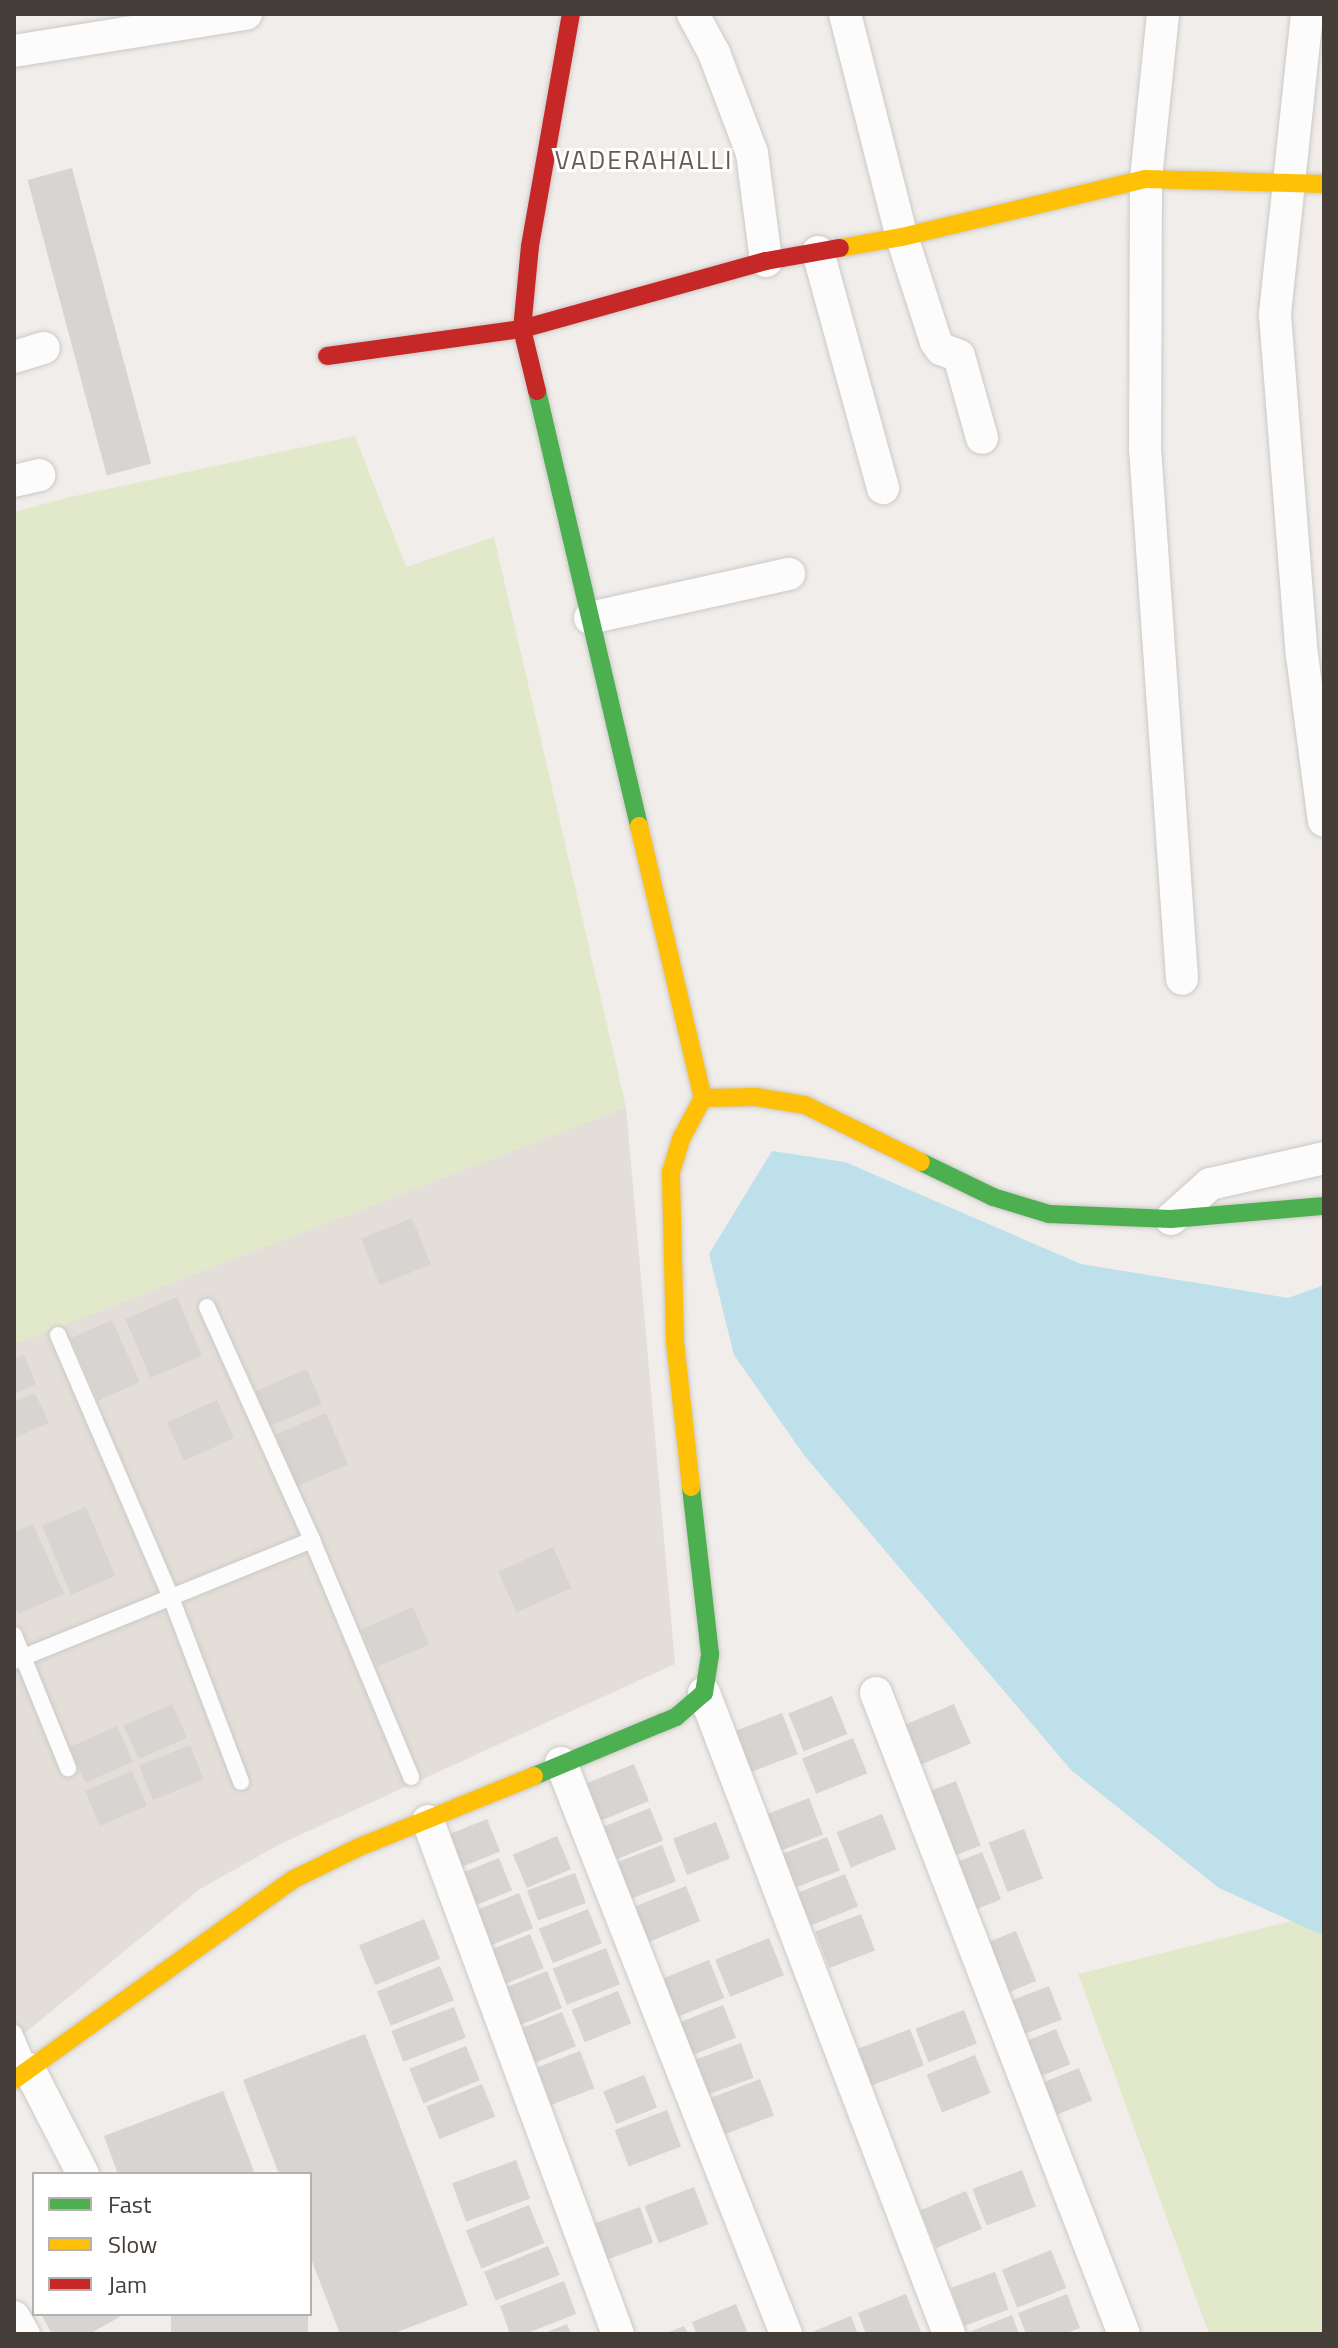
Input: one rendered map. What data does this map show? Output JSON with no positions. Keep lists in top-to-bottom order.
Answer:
{
  "districts": ["VADERAHALLI"],
  "legend": ["Fast", "Slow", "Jam"]
}
